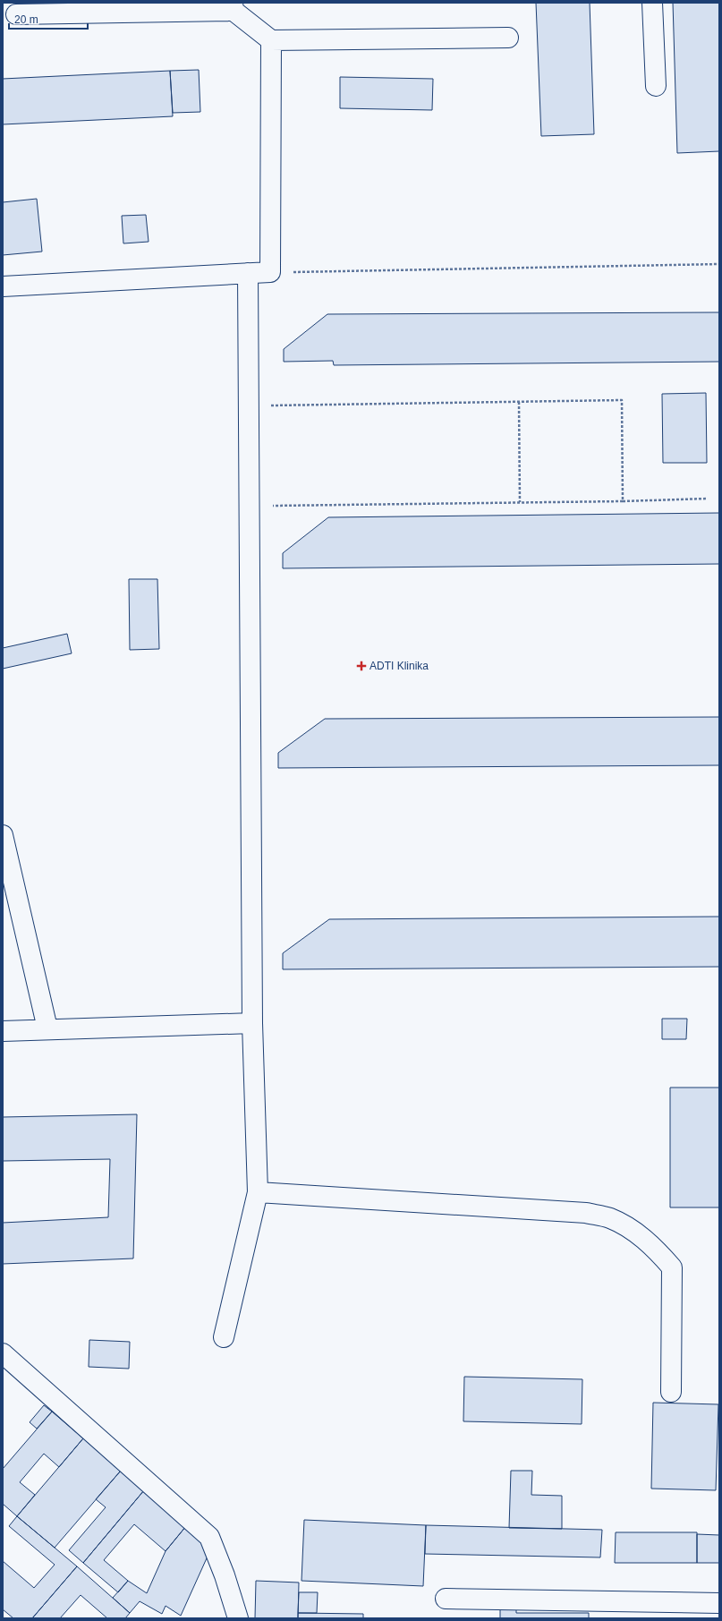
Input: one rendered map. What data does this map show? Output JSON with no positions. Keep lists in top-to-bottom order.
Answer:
{
  "places": {
    "health": ["ADTI Klinika"]
  },
  "scale_bar": "20 m"
}
